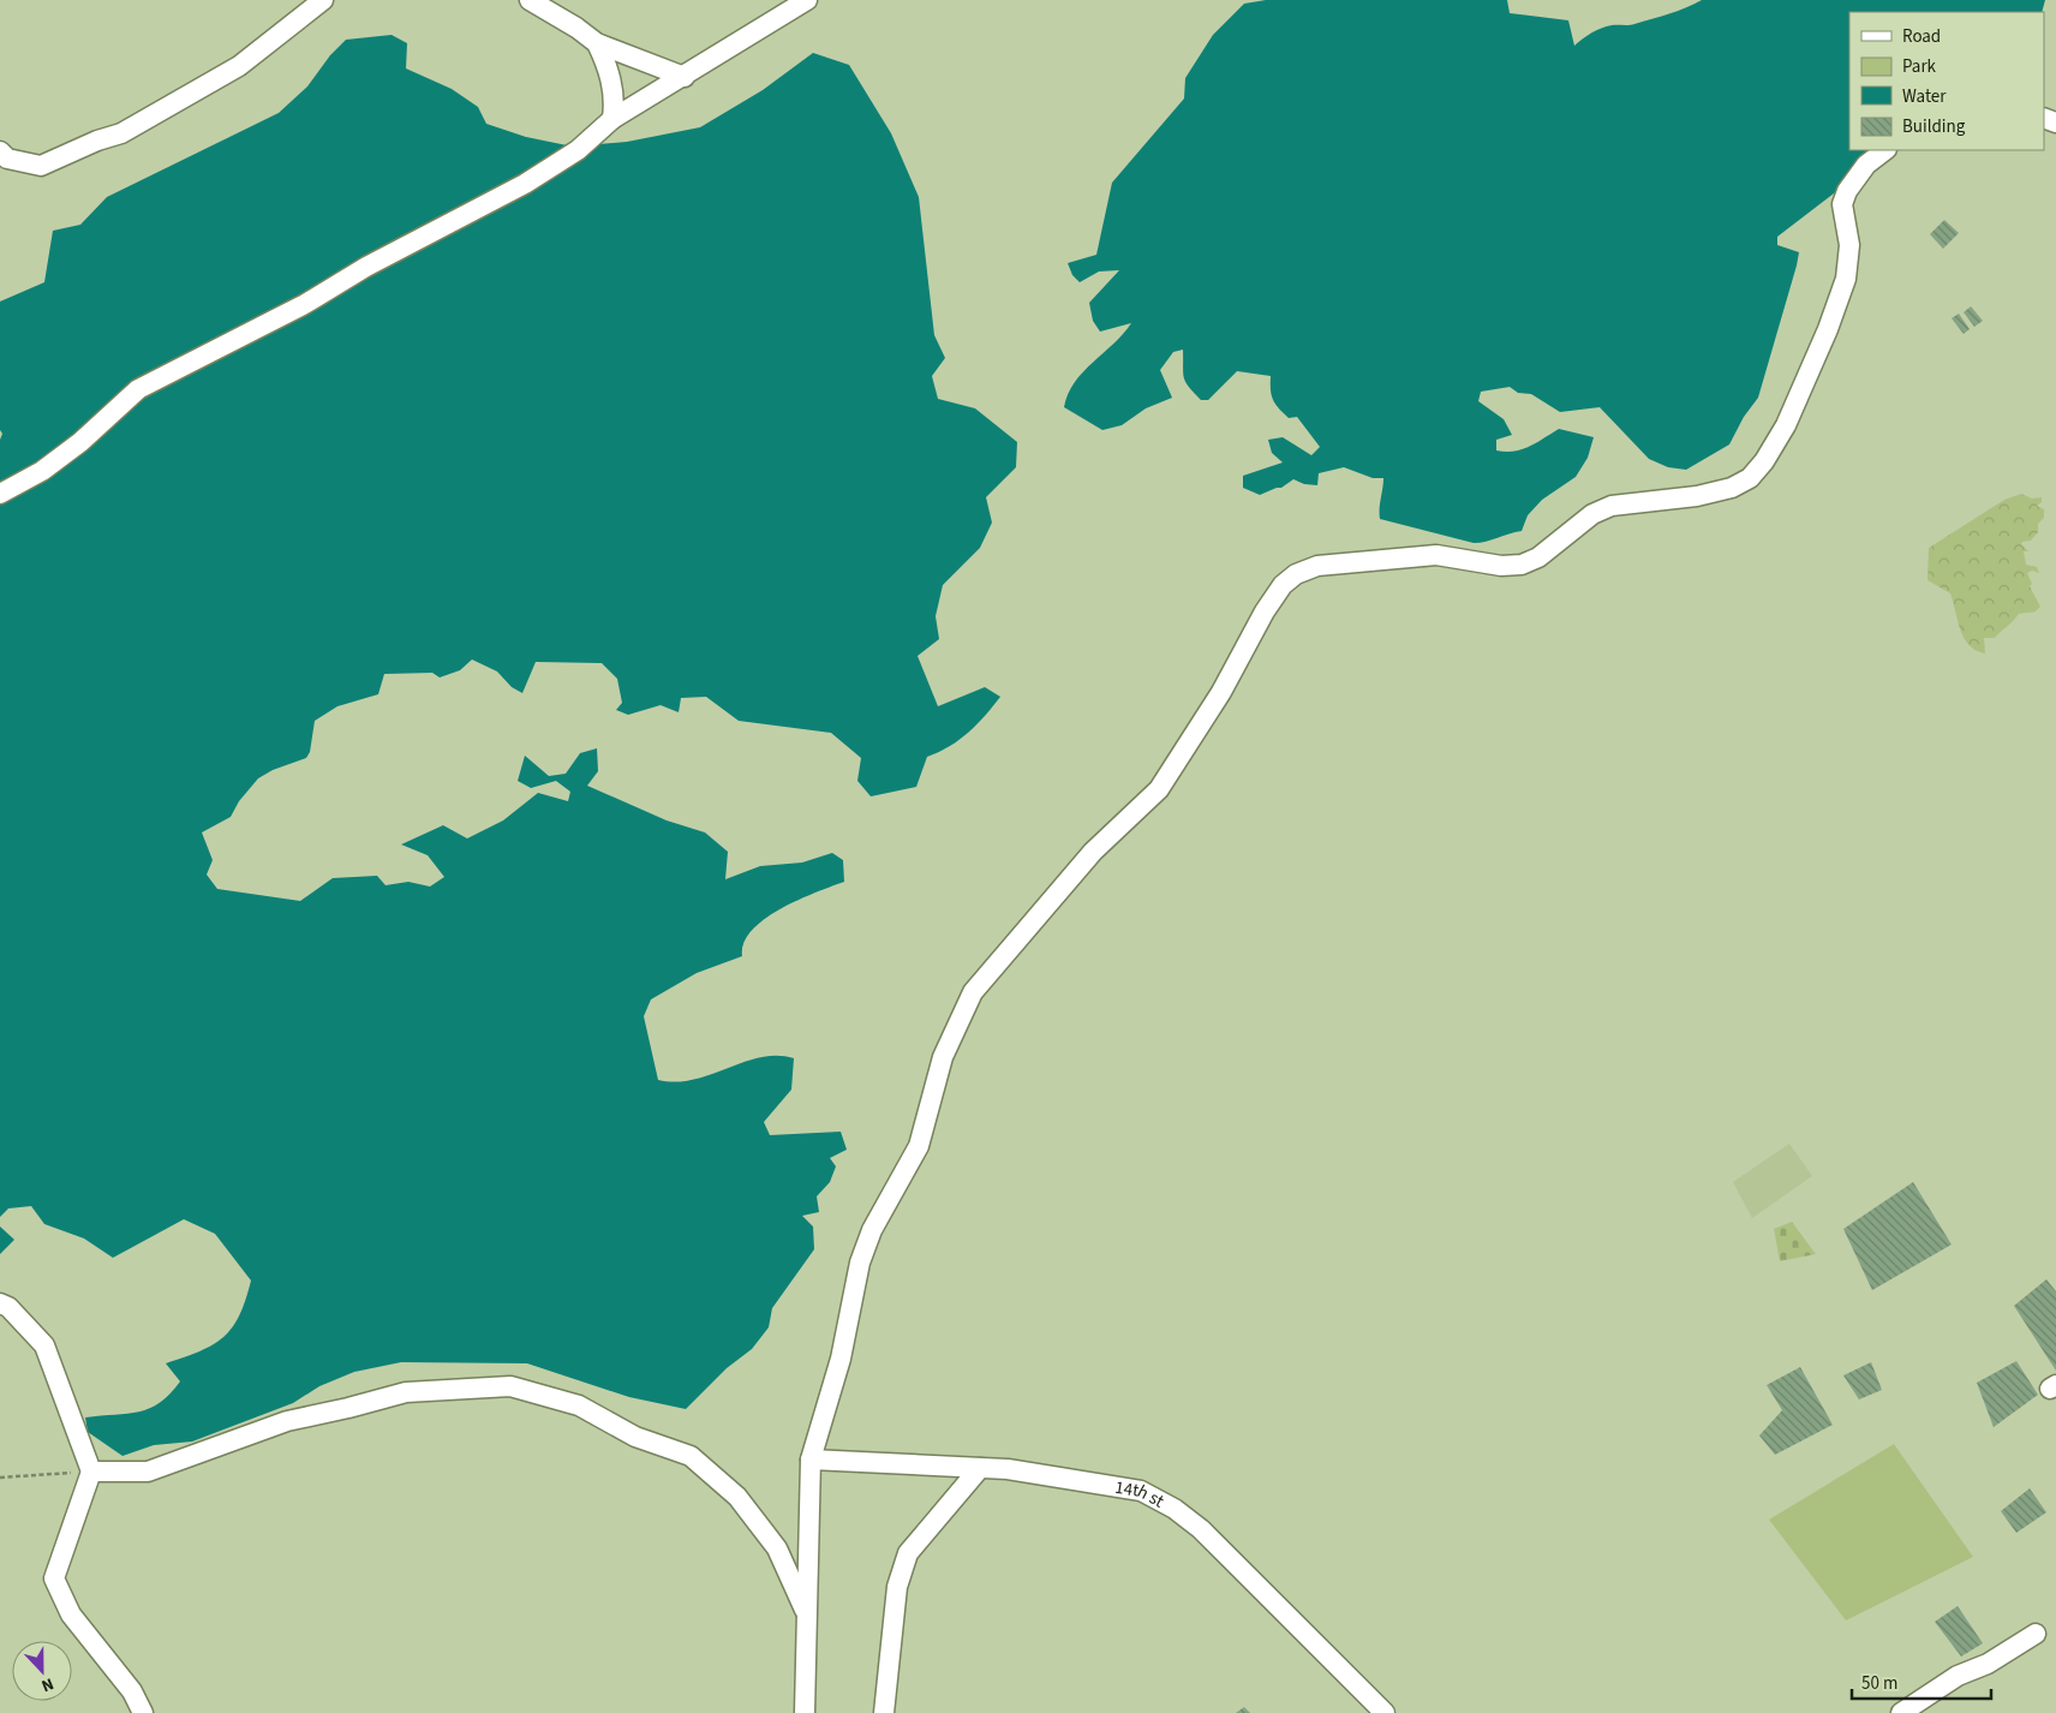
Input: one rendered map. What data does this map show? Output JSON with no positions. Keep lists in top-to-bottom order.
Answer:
{
  "streets": {
    "street": ["14th st"]
  },
  "legend": [
    "Road",
    "Park",
    "Water",
    "Building"
  ],
  "scale_bar": "50 m",
  "north": "bottom"
}
